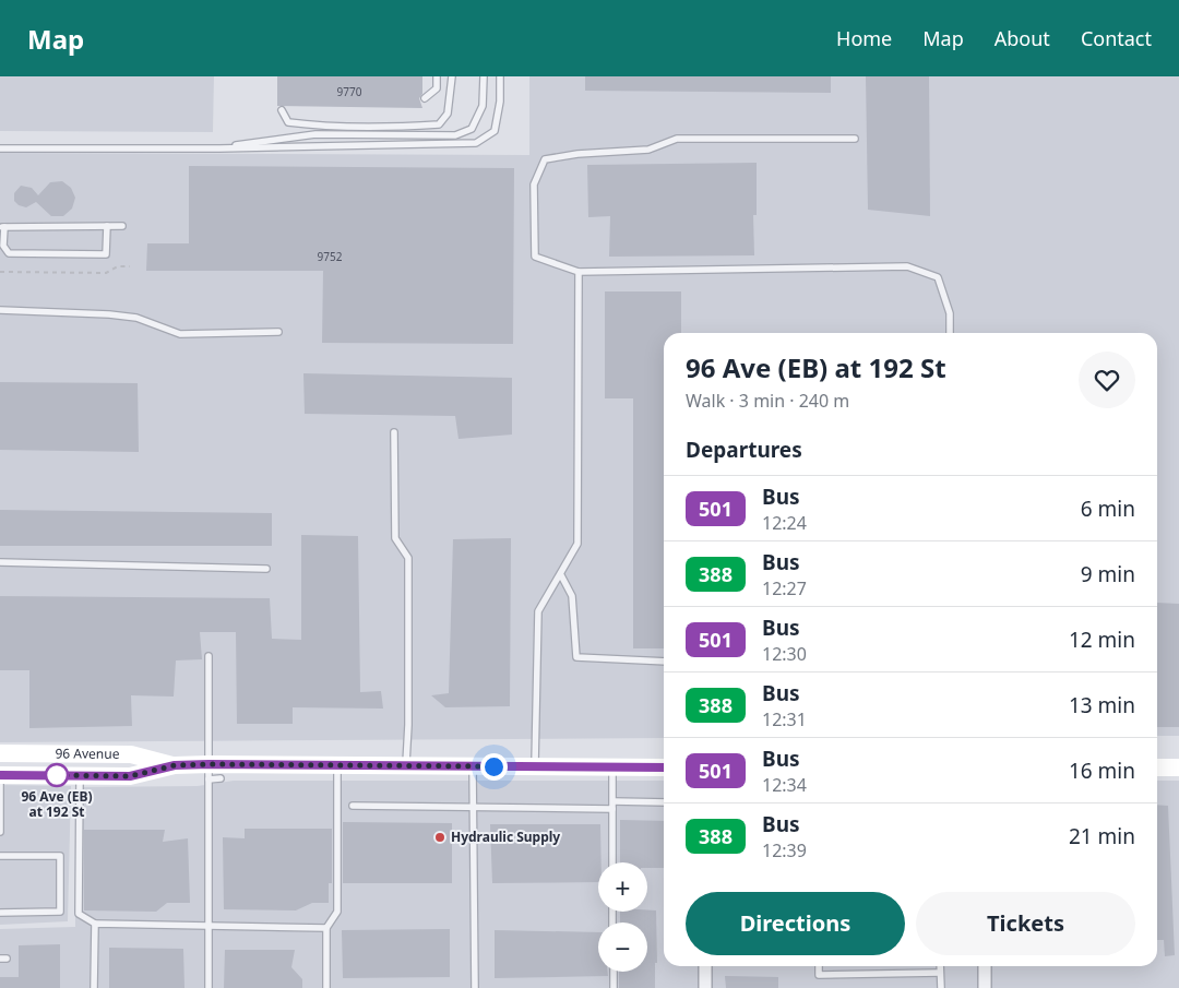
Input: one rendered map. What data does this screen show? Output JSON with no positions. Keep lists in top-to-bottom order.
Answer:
{
  "streets": {
    "main road": ["96 Avenue"]
  },
  "places": ["96 Ave (EB) at 192 St", "Hydraulic Supply"],
  "lines": ["bus line 501"],
  "house_numbers": ["9770", "9752"],
  "page": {
    "header": "Map",
    "nav": [
      "Home",
      "Map",
      "About",
      "Contact"
    ],
    "heading": [
      ["96 Ave (EB) at 192 St", "Walk · 3 min · 240 m"],
      "Departures"
    ],
    "list": [
      {
        "mark": "501",
        "name": "Bus",
        "note": "12:24",
        "value": "6 min"
      },
      {
        "mark": "388",
        "name": "Bus",
        "note": "12:27",
        "value": "9 min"
      },
      {
        "mark": "501",
        "name": "Bus",
        "note": "12:30",
        "value": "12 min"
      },
      {
        "mark": "388",
        "name": "Bus",
        "note": "12:31",
        "value": "13 min"
      },
      {
        "mark": "501",
        "name": "Bus",
        "note": "12:34",
        "value": "16 min"
      },
      {
        "mark": "388",
        "name": "Bus",
        "note": "12:39",
        "value": "21 min"
      }
    ],
    "map_buttons": ["+", "−"],
    "buttons": ["Directions", "Tickets"]
  }
}
